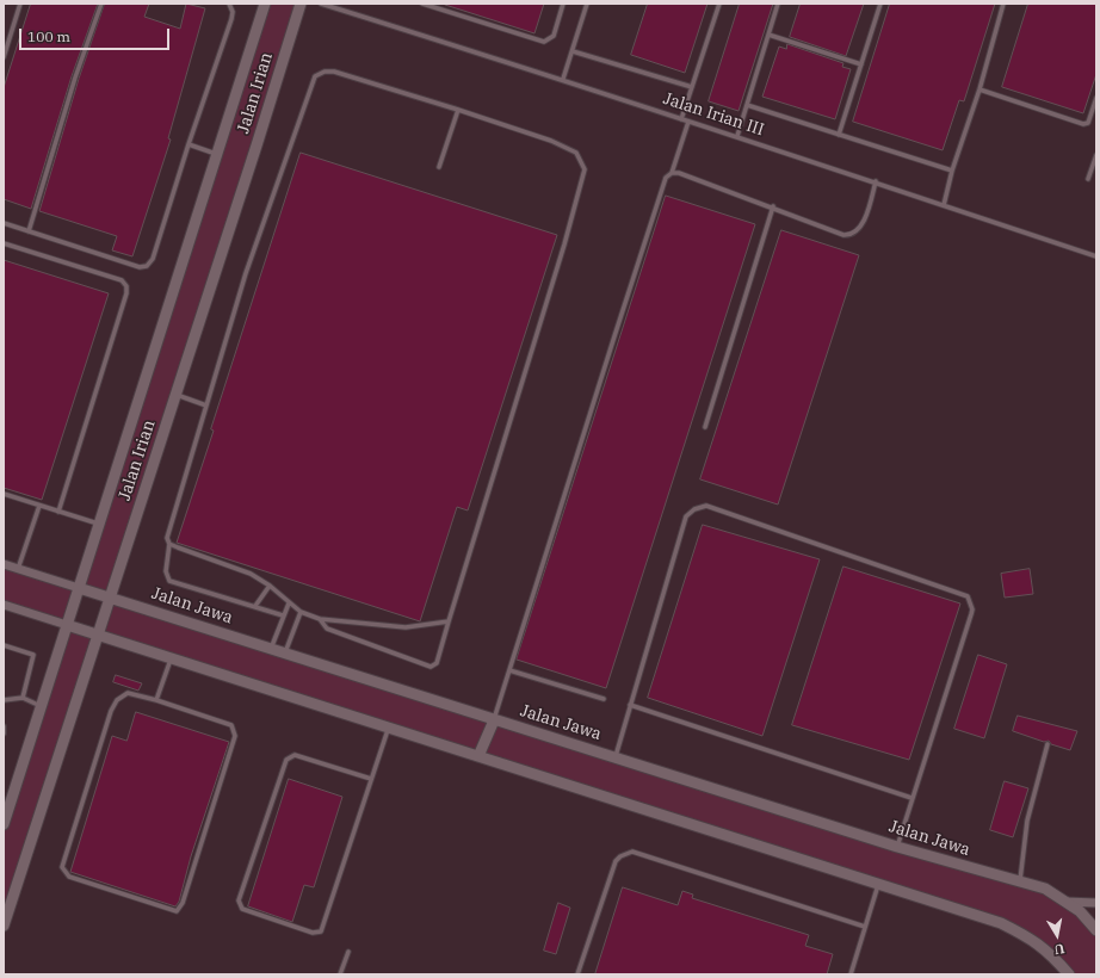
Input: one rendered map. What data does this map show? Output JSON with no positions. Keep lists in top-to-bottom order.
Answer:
{
  "streets": {
    "street": ["Jalan Irian", "Jalan Jawa"],
    "lane": ["Jalan Irian III"]
  },
  "crossings": [
    ["Jalan Irian", "Jalan Jawa"]
  ],
  "scale_bar": "100 m",
  "north": "bottom"
}
